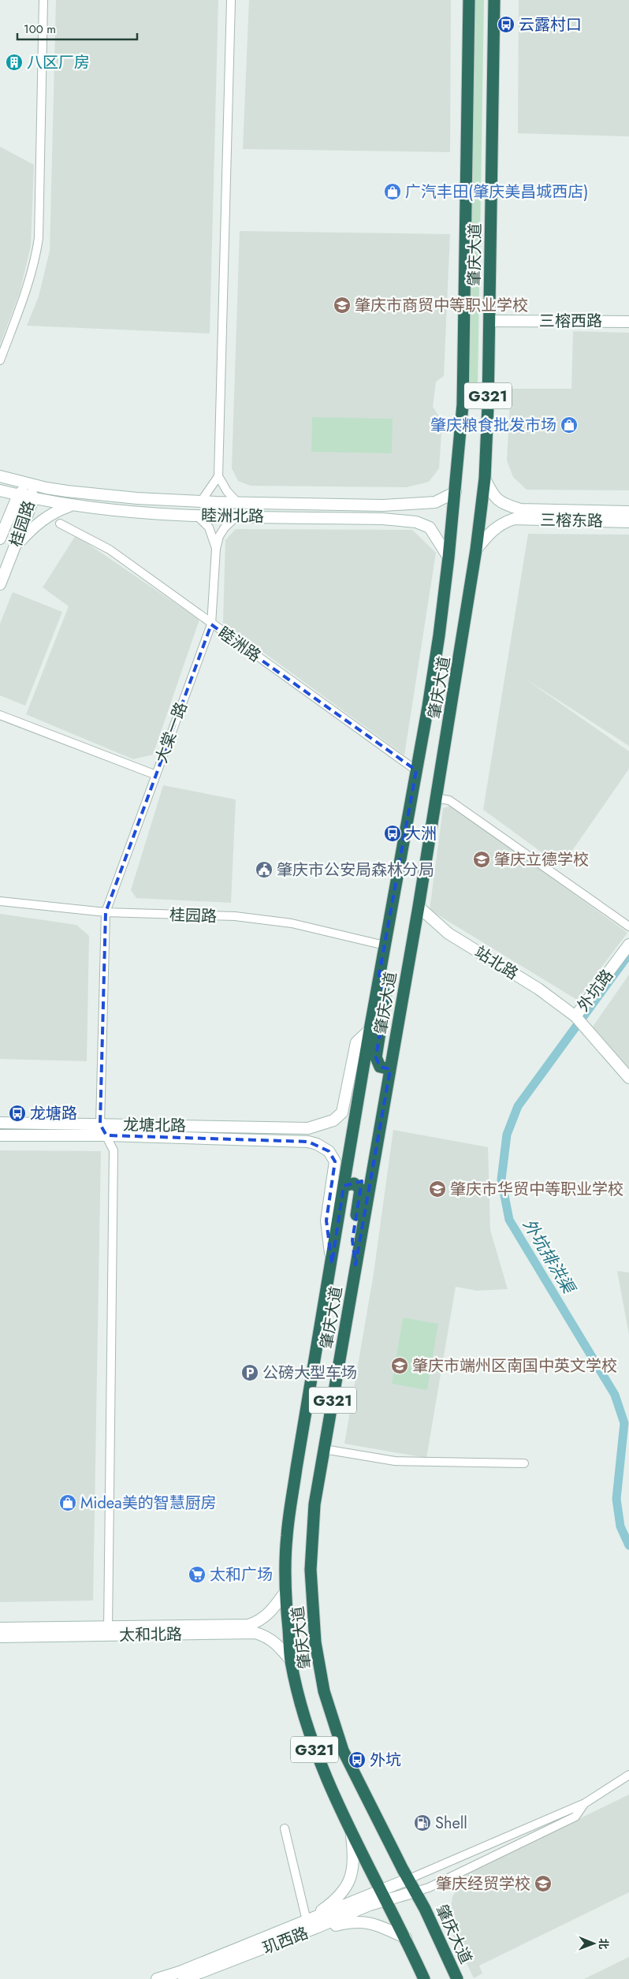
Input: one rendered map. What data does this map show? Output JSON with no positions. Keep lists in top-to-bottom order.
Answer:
{
  "streets": {
    "highway": ["肇庆大道", "G321"],
    "main road": [
      "三榕西路",
      "睦洲北路",
      "三榕东路",
      "桂园路",
      "站北路",
      "外坑路",
      "龙塘北路",
      "太和北路",
      "玑西路"
    ],
    "street": ["睦洲路", "大棠一路"]
  },
  "crossings": [
    ["肇庆大道", "三榕西路"],
    ["肇庆大道", "G321"],
    ["肇庆大道", "三榕东路"],
    ["肇庆大道", "桂园路"],
    ["肇庆大道", "睦洲路"],
    ["肇庆大道", "站北路"],
    ["肇庆大道", "龙塘北路"],
    ["肇庆大道", "太和北路"],
    ["肇庆大道", "玑西路"],
    ["G321", "睦洲北路"],
    ["G321", "睦洲路"],
    ["睦洲北路", "桂园路"],
    ["桂园路", "大棠一路"],
    ["睦洲路", "大棠一路"],
    ["大棠一路", "龙塘北路"],
    ["站北路", "外坑路"]
  ],
  "water": ["外坑排洪渠"],
  "places": {
    "bus stop": [
      "云露村口",
      "大洲",
      "龙塘路",
      "外坑"
    ],
    "building": ["八区厂房"],
    "shop": ["广汽丰田(肇庆美昌城西店)", "肇庆粮食批发市场", "Midea美的智慧厨房"],
    "school or university": [
      "肇庆市商贸中等职业学校",
      "肇庆立德学校",
      "肇庆市华贸中等职业学校",
      "肇庆市端州区南国中英文学校",
      "肇庆经贸学校"
    ],
    "public building": ["肇庆市公安局森林分局"],
    "parking": ["公磅大型车场"],
    "supermarket": ["太和广场"],
    "fuel station": ["Shell"]
  },
  "scale_bar": "100 m",
  "north": "right"
}
